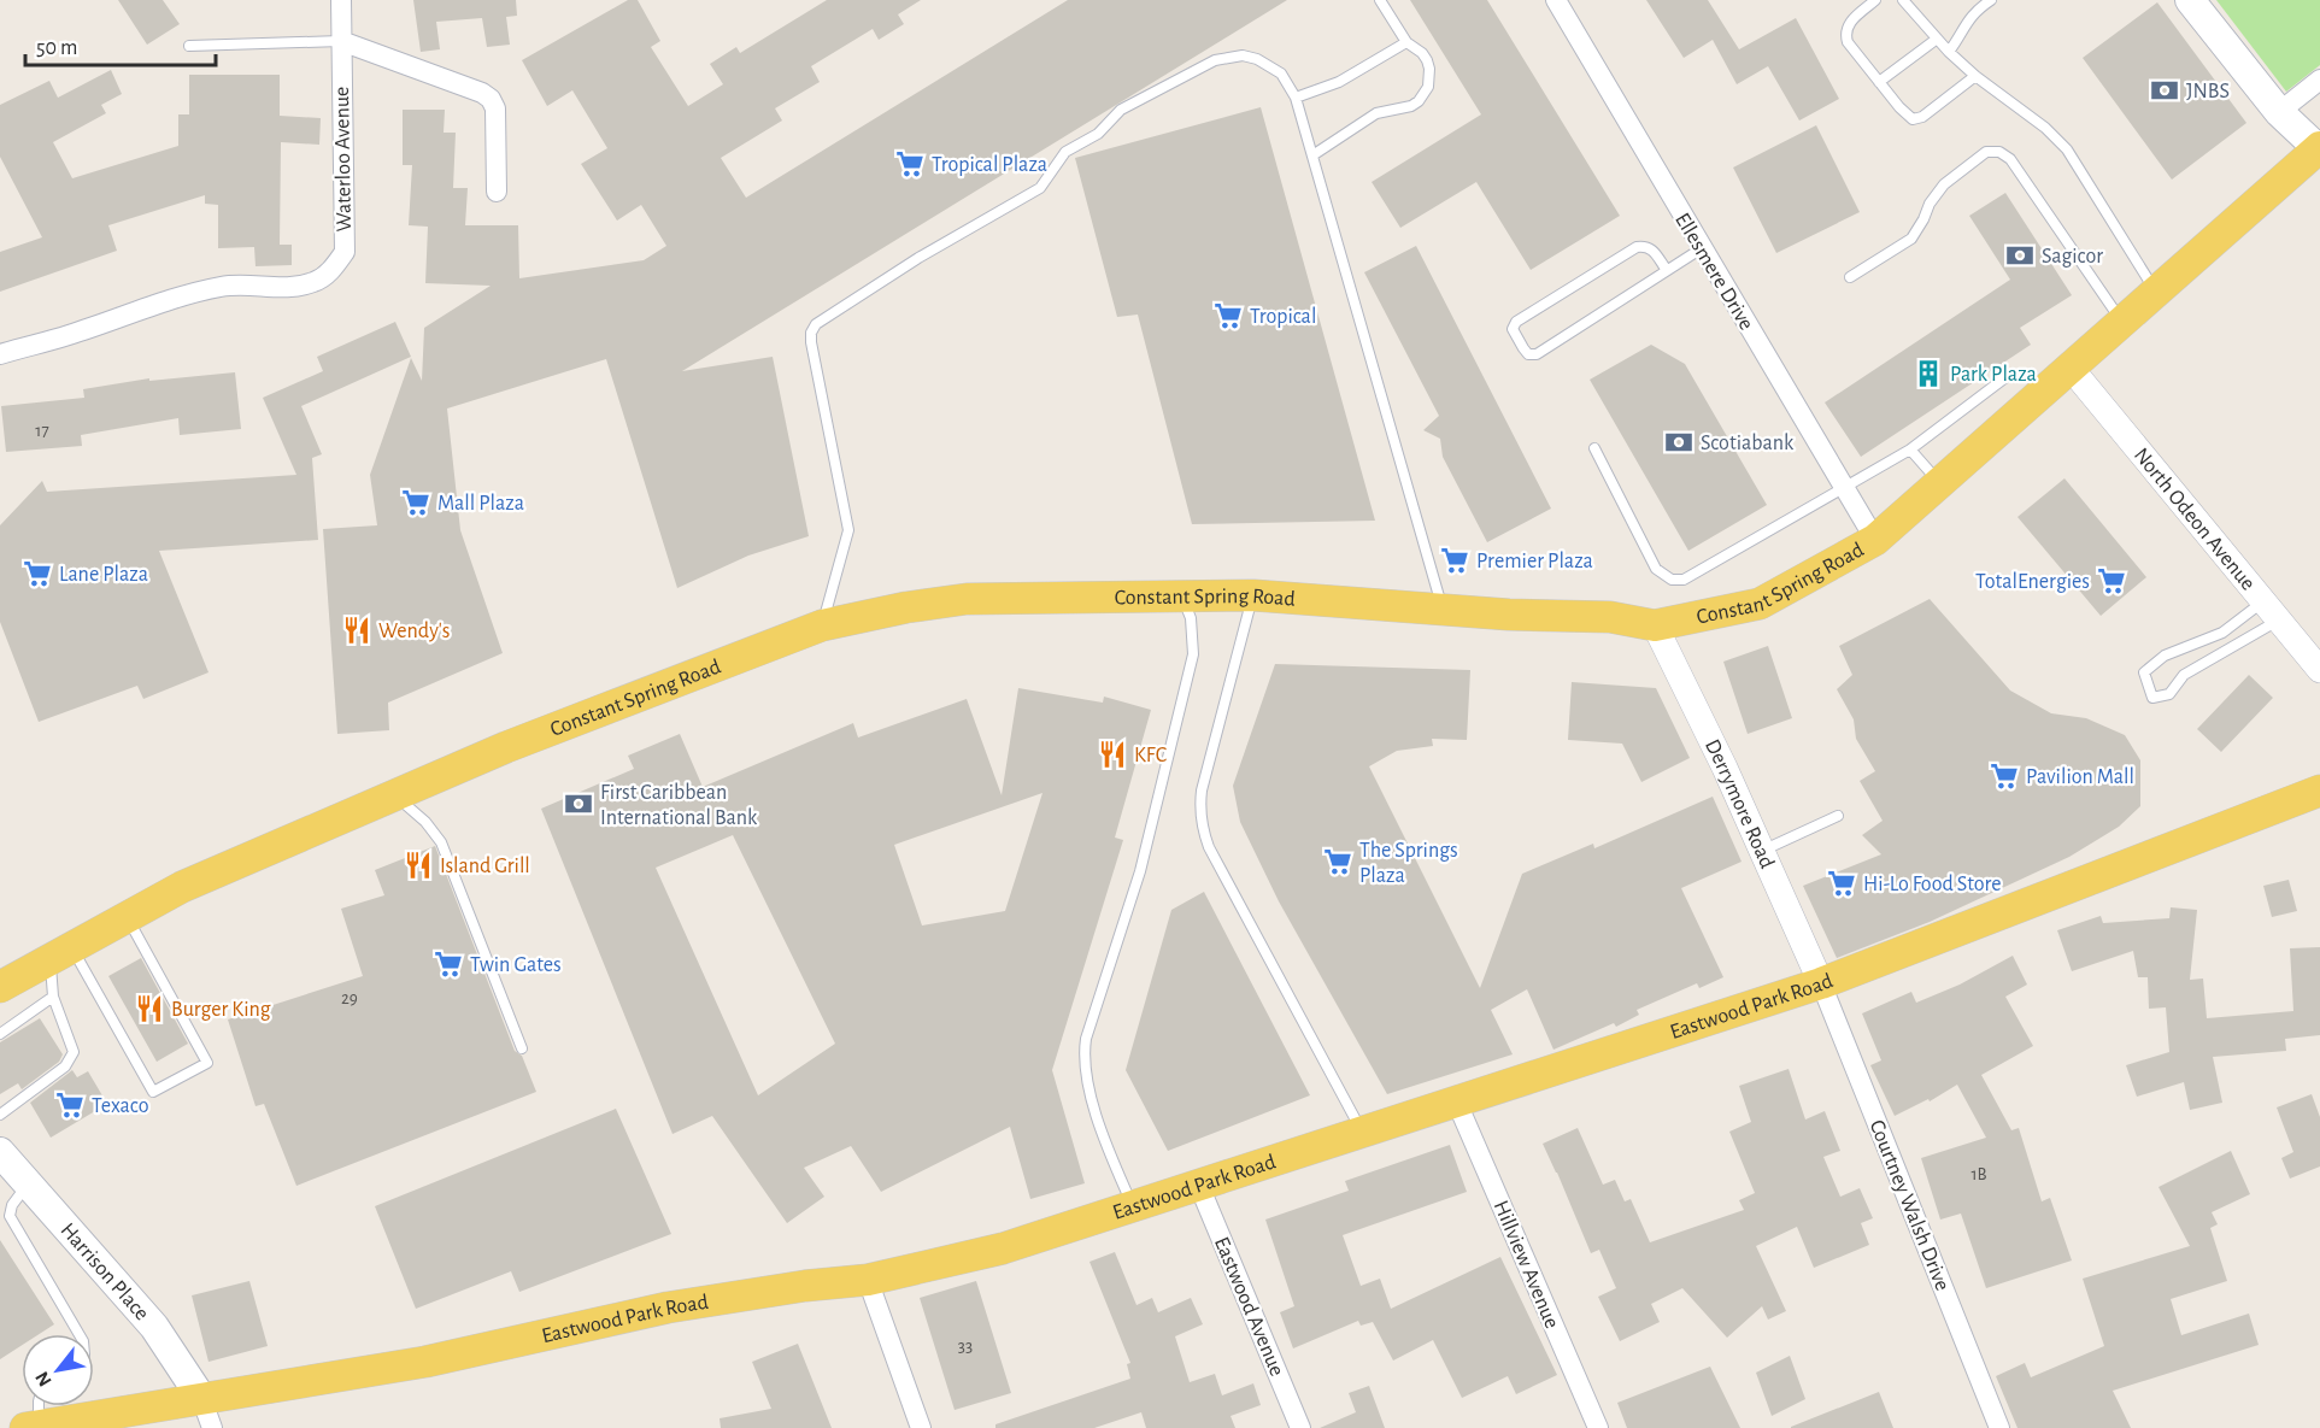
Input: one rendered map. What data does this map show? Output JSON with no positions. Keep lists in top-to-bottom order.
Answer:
{
  "streets": {
    "main road": ["Constant Spring Road", "Eastwood Park Road", "Harrison Place"],
    "street": [
      "Waterloo Avenue",
      "Ellesmere Drive",
      "North Odeon Avenue",
      "Derrymore Road",
      "Courtney Walsh Drive",
      "Hillview Avenue",
      "Eastwood Avenue"
    ]
  },
  "crossings": [
    ["Ellesmere Drive", "Constant Spring Road"],
    ["North Odeon Avenue", "Constant Spring Road"],
    ["Constant Spring Road", "Derrymore Road"],
    ["Derrymore Road", "Eastwood Park Road"],
    ["Derrymore Road", "Courtney Walsh Drive"],
    ["Eastwood Park Road", "Courtney Walsh Drive"],
    ["Eastwood Park Road", "Hillview Avenue"],
    ["Eastwood Park Road", "Harrison Place"],
    ["Eastwood Park Road", "Eastwood Avenue"]
  ],
  "places": {
    "bank": [
      "JNBS",
      "Sagicor",
      "Scotiabank",
      "First Caribbean International Bank"
    ],
    "supermarket": [
      "Tropical Plaza",
      "Tropical",
      "Mall Plaza",
      "Premier Plaza",
      "Lane Plaza",
      "TotalEnergies",
      "Pavilion Mall",
      "The Springs Plaza",
      "Hi-Lo Food Store",
      "Twin Gates",
      "Texaco"
    ],
    "building": ["Park Plaza"],
    "restaurant": [
      "Wendy's",
      "KFC",
      "Island Grill",
      "Burger King"
    ]
  },
  "house_numbers": [
    "17",
    "29",
    "1B",
    "33"
  ],
  "scale_bar": "50 m",
  "north": "bottom left"
}
